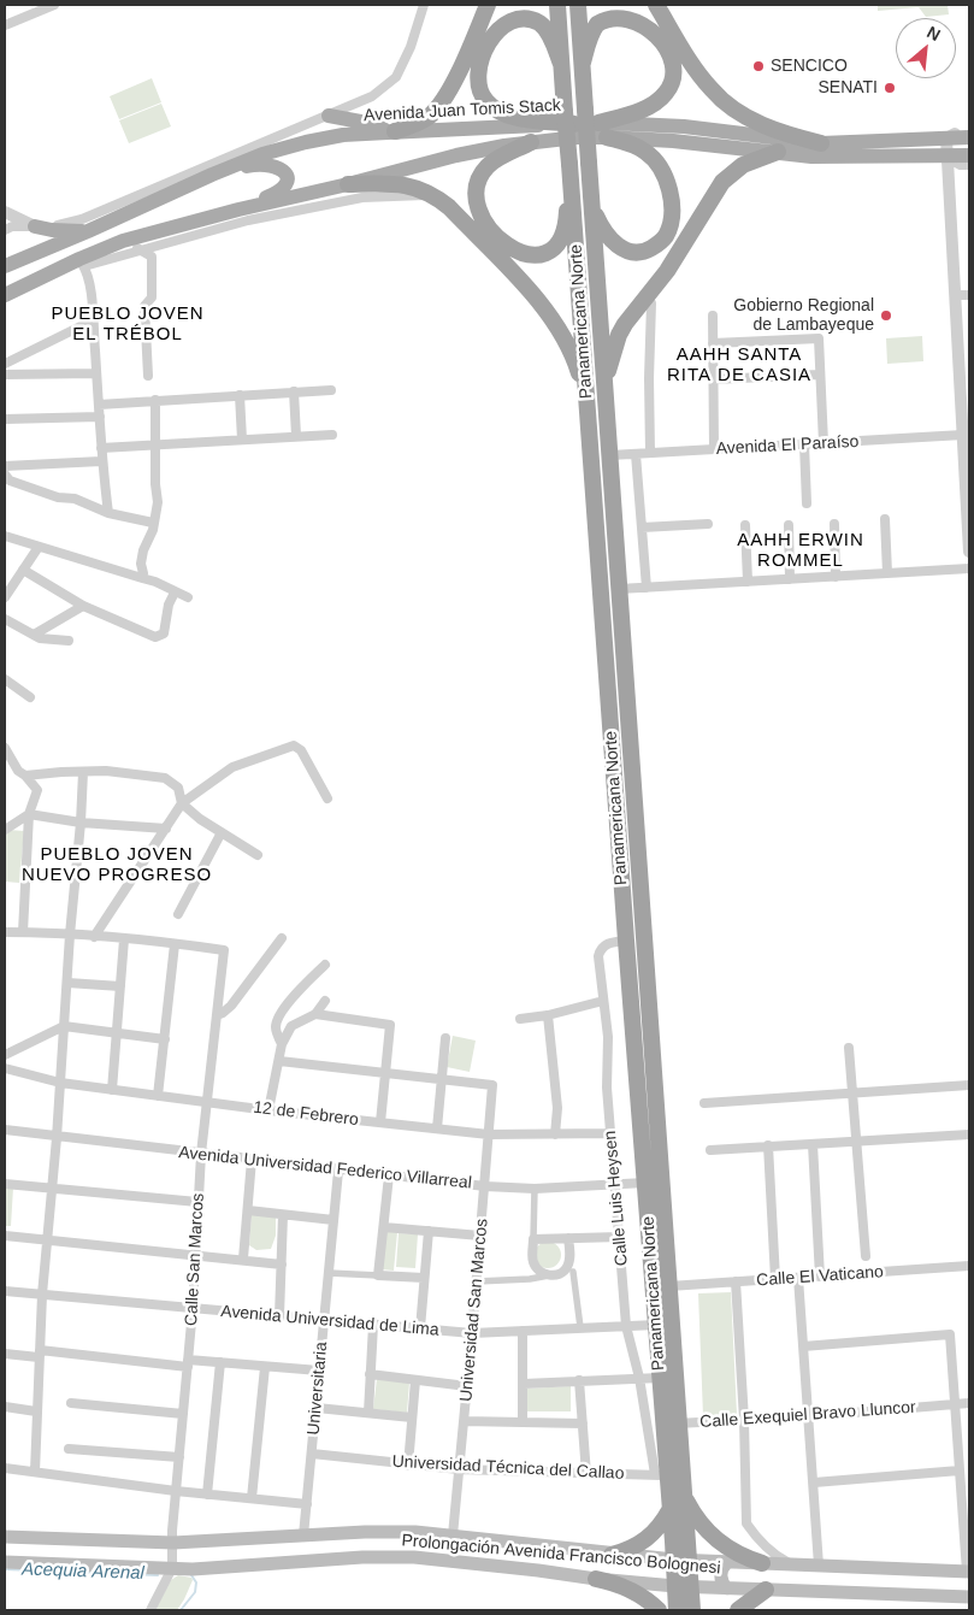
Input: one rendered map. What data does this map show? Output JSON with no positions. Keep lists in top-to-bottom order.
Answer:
{
  "streets": {
    "highway": ["Panamericana Norte"],
    "main road": ["Avenida Juan Tomis Stack", "Prolongación Avenida Francisco Bolognesi"],
    "street": [
      "Avenida El Paraíso",
      "12 de Febrero",
      "Avenida Universidad Federico Villarreal",
      "Calle Luis Heysen",
      "Calle San Marcos",
      "Calle El Vaticano",
      "Universidad San Marcos",
      "Avenida Universidad de Lima",
      "Universitaria",
      "Calle Exequiel Bravo Lluncor",
      "Universidad Técnica del Callao"
    ]
  },
  "crossings": [
    ["Avenida Juan Tomis Stack", "Panamericana Norte"],
    ["Panamericana Norte", "Avenida El Paraíso"],
    ["Panamericana Norte", "Avenida Universidad Federico Villarreal"],
    ["Panamericana Norte", "Calle Luis Heysen"],
    ["Panamericana Norte", "Calle El Vaticano"],
    ["Panamericana Norte", "Avenida Universidad de Lima"],
    ["Panamericana Norte", "Calle Exequiel Bravo Lluncor"],
    ["Panamericana Norte", "Universidad Técnica del Callao"],
    ["Panamericana Norte", "Prolongación Avenida Francisco Bolognesi"],
    ["12 de Febrero", "Calle Luis Heysen"],
    ["12 de Febrero", "Calle San Marcos"],
    ["12 de Febrero", "Universidad San Marcos"],
    ["Avenida Universidad Federico Villarreal", "Calle Luis Heysen"],
    ["Avenida Universidad Federico Villarreal", "Calle San Marcos"],
    ["Avenida Universidad Federico Villarreal", "Universidad San Marcos"],
    ["Avenida Universidad Federico Villarreal", "Universitaria"],
    ["Calle Luis Heysen", "Avenida Universidad de Lima"],
    ["Calle Luis Heysen", "Calle Exequiel Bravo Lluncor"],
    ["Calle San Marcos", "Avenida Universidad de Lima"],
    ["Calle San Marcos", "Prolongación Avenida Francisco Bolognesi"],
    ["Universidad San Marcos", "Avenida Universidad de Lima"],
    ["Universidad San Marcos", "Universidad Técnica del Callao"],
    ["Universidad San Marcos", "Prolongación Avenida Francisco Bolognesi"],
    ["Avenida Universidad de Lima", "Universitaria"],
    ["Universitaria", "Universidad Técnica del Callao"],
    ["Universitaria", "Prolongación Avenida Francisco Bolognesi"]
  ],
  "districts": [
    "PUEBLO JOVEN EL TRÉBOL",
    "AAHH SANTA RITA DE CASIA",
    "AAHH ERWIN ROMMEL",
    "PUEBLO JOVEN NUEVO PROGRESO"
  ],
  "water": ["Acequia Arenal"],
  "places": ["SENCICO", "SENATI", "Gobierno Regional de Lambayeque"],
  "north": "top right"
}
